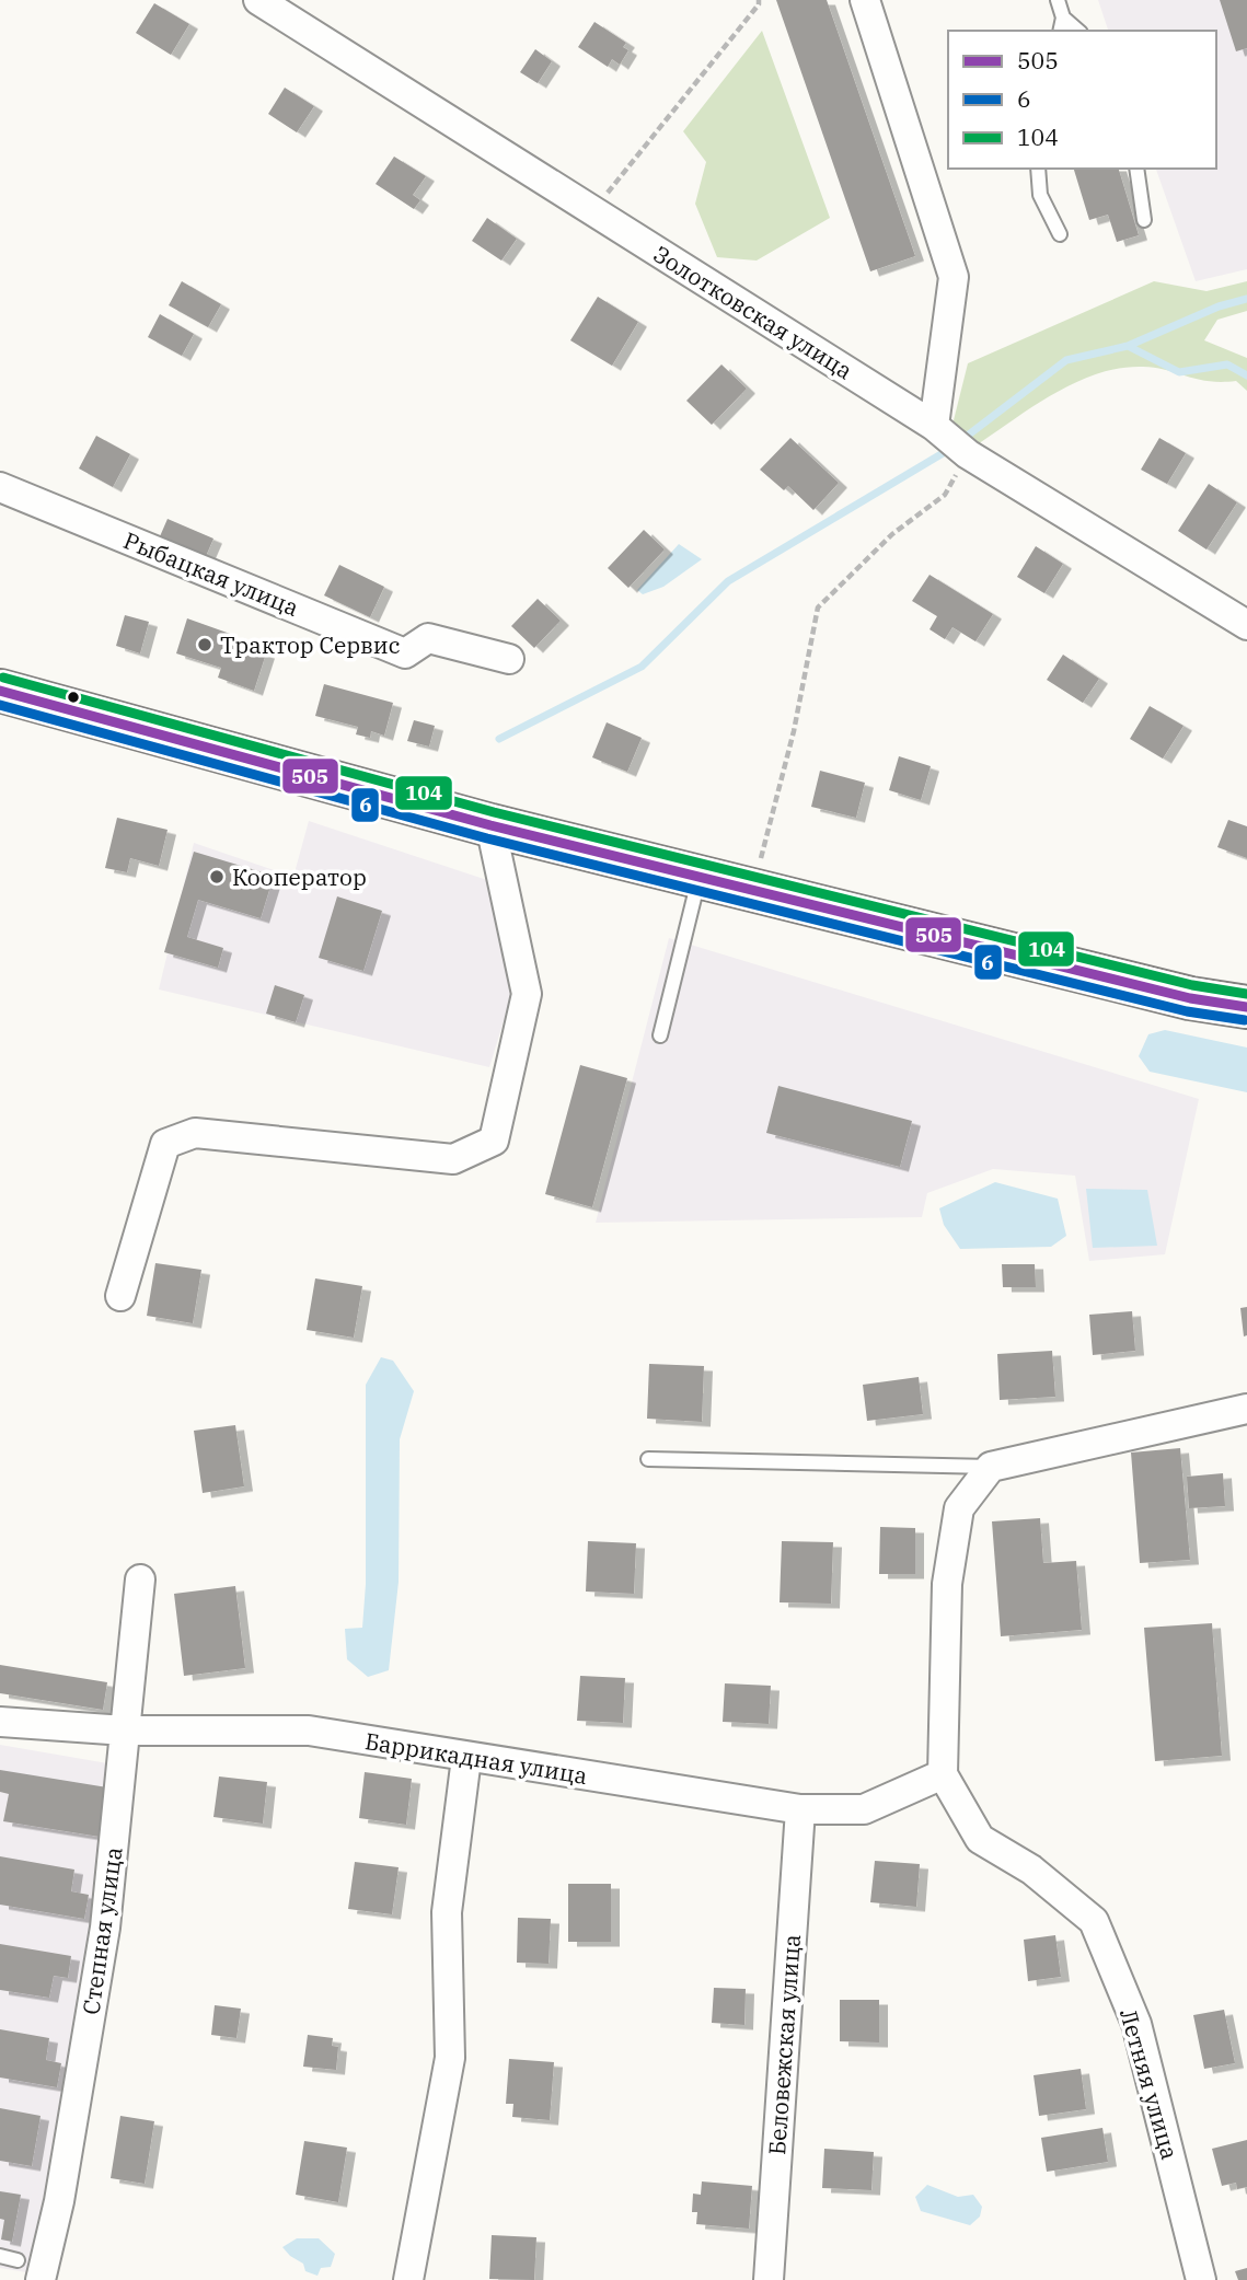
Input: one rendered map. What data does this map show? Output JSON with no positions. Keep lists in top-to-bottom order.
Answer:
{
  "streets": {
    "street": [
      "Золотковская улица",
      "Рыбацкая улица",
      "Баррикадная улица",
      "Степная улица",
      "Беловежская улица",
      "Летняя улица"
    ]
  },
  "crossings": [
    ["Баррикадная улица", "Степная улица"],
    ["Баррикадная улица", "Беловежская улица"],
    ["Баррикадная улица", "Летняя улица"]
  ],
  "places": ["Трактор Сервис", "Кооператор"],
  "lines": ["transit line 104", "transit line 505", "transit line 6"],
  "legend": ["505", "6", "104"]
}
